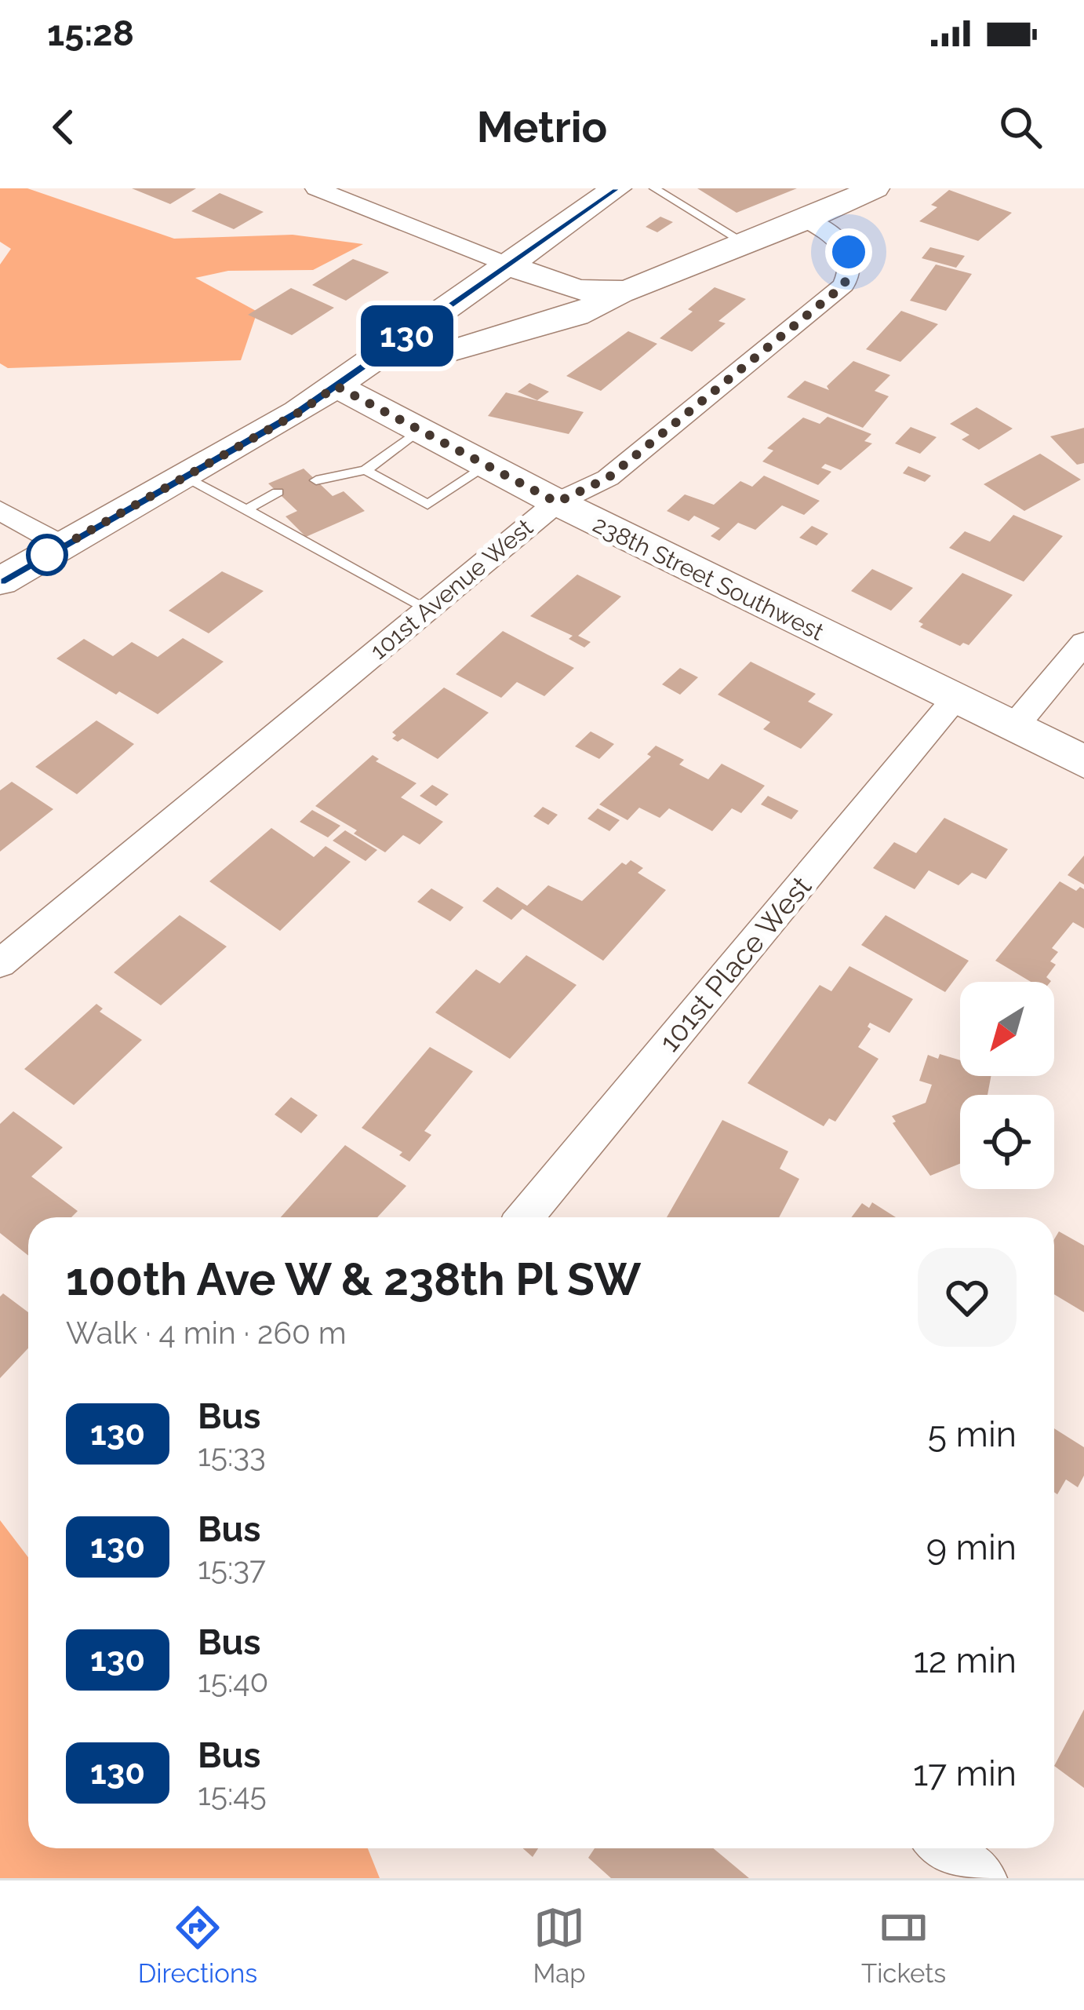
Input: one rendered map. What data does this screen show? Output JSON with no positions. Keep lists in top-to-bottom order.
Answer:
{
  "streets": {
    "main road": ["238th Street Southwest"],
    "street": ["101st Avenue West", "101st Place West"]
  },
  "crossings": [
    ["238th Street Southwest", "101st Avenue West"],
    ["238th Street Southwest", "101st Place West"]
  ],
  "lines": ["bus line 130"],
  "north": "bottom left",
  "page": {
    "status": "15:28",
    "header": "Metrio",
    "on_map": "130",
    "heading": ["100th Ave W & 238th Pl SW", "Walk · 4 min · 260 m"],
    "list": [
      {
        "mark": "130",
        "name": "Bus",
        "note": "15:33",
        "value": "5 min"
      },
      {
        "mark": "130",
        "name": "Bus",
        "note": "15:37",
        "value": "9 min"
      },
      {
        "mark": "130",
        "name": "Bus",
        "note": "15:40",
        "value": "12 min"
      },
      {
        "mark": "130",
        "name": "Bus",
        "note": "15:45",
        "value": "17 min"
      }
    ],
    "tabs": ["Directions", "Map", "Tickets"]
  }
}
